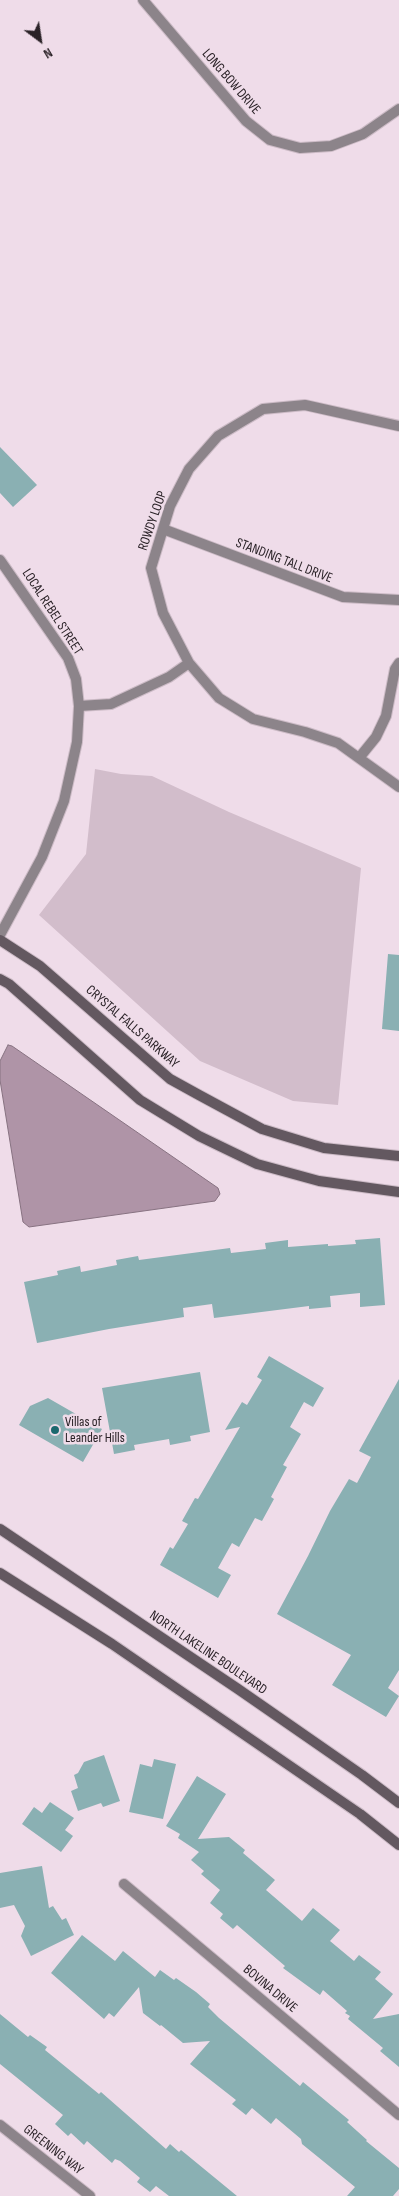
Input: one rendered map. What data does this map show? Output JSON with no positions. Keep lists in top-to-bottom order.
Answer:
{
  "streets": {
    "main road": ["CRYSTAL FALLS PARKWAY", "NORTH LAKELINE BOULEVARD"],
    "street": [
      "LONG BOW DRIVE",
      "ROWDY LOOP",
      "STANDING TALL DRIVE",
      "LOCAL REBEL STREET",
      "BOVINA DRIVE",
      "GREENING WAY"
    ]
  },
  "crossings": [
    ["ROWDY LOOP", "STANDING TALL DRIVE"]
  ],
  "places": ["Villas of Leander Hills"],
  "north": "bottom right"
}
